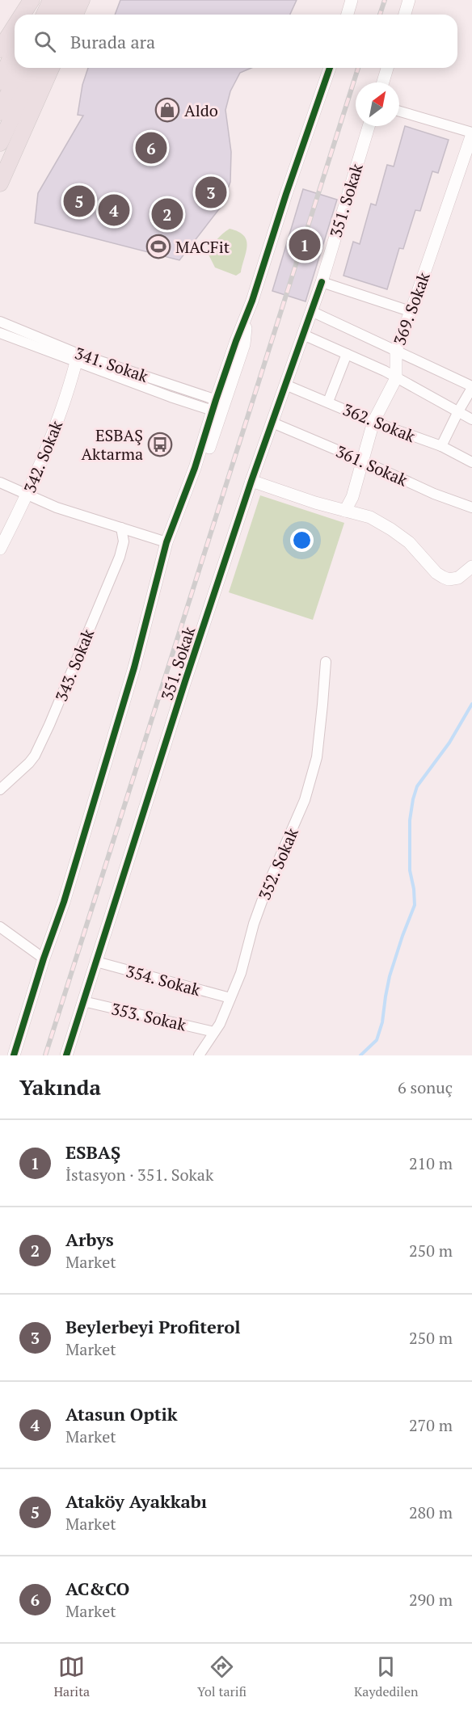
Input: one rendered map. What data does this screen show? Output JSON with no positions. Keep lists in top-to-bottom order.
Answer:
{
  "streets": {
    "street": [
      "351. Sokak",
      "369. Sokak",
      "341. Sokak",
      "362. Sokak",
      "342. Sokak",
      "361. Sokak",
      "343. Sokak",
      "352. Sokak",
      "354. Sokak",
      "353. Sokak"
    ]
  },
  "crossings": [
    ["351. Sokak", "362. Sokak"],
    ["351. Sokak", "361. Sokak"],
    ["351. Sokak", "354. Sokak"],
    ["351. Sokak", "353. Sokak"],
    ["369. Sokak", "362. Sokak"],
    ["369. Sokak", "361. Sokak"],
    ["341. Sokak", "342. Sokak"],
    ["352. Sokak", "354. Sokak"],
    ["352. Sokak", "353. Sokak"]
  ],
  "places": {
    "shop": ["Aldo"],
    "sports": ["MACFit"],
    "bus stop": ["ESBAŞ Aktarma"]
  },
  "north": "top right",
  "page": {
    "search": "Burada ara",
    "pins": [
      "6",
      "3",
      "5",
      "4",
      "2",
      "1"
    ],
    "heading": ["Yakında", "6 sonuç"],
    "list": [
      {
        "mark": "1",
        "name": "ESBAŞ",
        "note": "İstasyon · 351. Sokak",
        "value": "210 m"
      },
      {
        "mark": "2",
        "name": "Arbys",
        "note": "Market",
        "value": "250 m"
      },
      {
        "mark": "3",
        "name": "Beylerbeyi Profiterol",
        "note": "Market",
        "value": "250 m"
      },
      {
        "mark": "4",
        "name": "Atasun Optik",
        "note": "Market",
        "value": "270 m"
      },
      {
        "mark": "5",
        "name": "Ataköy Ayakkabı",
        "note": "Market",
        "value": "280 m"
      },
      {
        "mark": "6",
        "name": "AC&CO",
        "note": "Market",
        "value": "290 m"
      }
    ],
    "nav": ["Harita", "Yol tarifi", "Kaydedilen"]
  }
}
